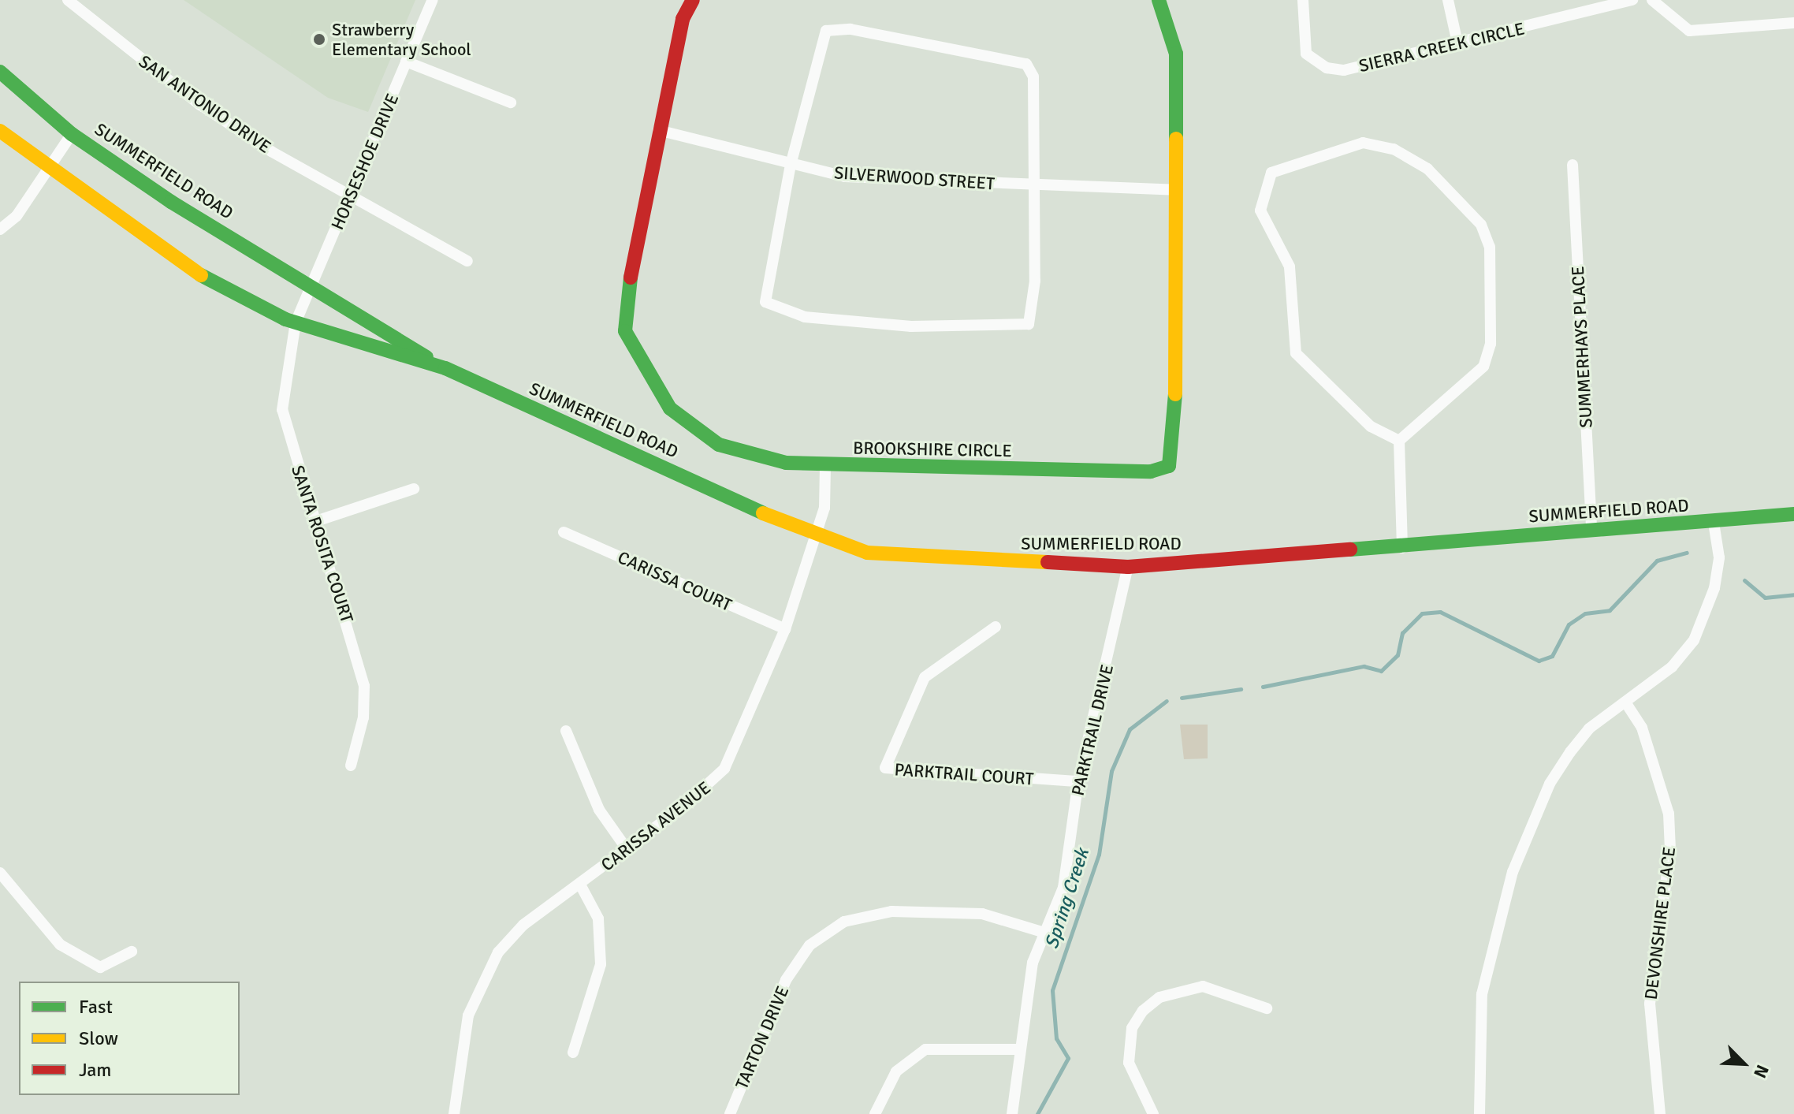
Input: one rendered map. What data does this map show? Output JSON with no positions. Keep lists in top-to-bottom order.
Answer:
{
  "streets": {
    "street": [
      "SIERRA CREEK CIRCLE",
      "SAN ANTONIO DRIVE",
      "HORSESHOE DRIVE",
      "SUMMERFIELD ROAD",
      "SILVERWOOD STREET",
      "SUMMERHAYS PLACE",
      "BROOKSHIRE CIRCLE",
      "SANTA ROSITA COURT",
      "CARISSA COURT",
      "PARKTRAIL DRIVE",
      "PARKTRAIL COURT",
      "CARISSA AVENUE",
      "DEVONSHIRE PLACE",
      "TARTON DRIVE"
    ]
  },
  "crossings": [
    ["SAN ANTONIO DRIVE", "HORSESHOE DRIVE"],
    ["HORSESHOE DRIVE", "SUMMERFIELD ROAD"],
    ["HORSESHOE DRIVE", "SANTA ROSITA COURT"],
    ["SUMMERFIELD ROAD", "SUMMERHAYS PLACE"],
    ["SUMMERFIELD ROAD", "SANTA ROSITA COURT"],
    ["SUMMERFIELD ROAD", "PARKTRAIL DRIVE"],
    ["SUMMERFIELD ROAD", "CARISSA AVENUE"],
    ["SILVERWOOD STREET", "BROOKSHIRE CIRCLE"],
    ["BROOKSHIRE CIRCLE", "CARISSA AVENUE"],
    ["CARISSA COURT", "CARISSA AVENUE"],
    ["PARKTRAIL DRIVE", "PARKTRAIL COURT"],
    ["PARKTRAIL DRIVE", "TARTON DRIVE"]
  ],
  "water": ["Spring Creek"],
  "places": ["Strawberry Elementary School"],
  "legend": ["Fast", "Slow", "Jam"],
  "north": "bottom right"
}
